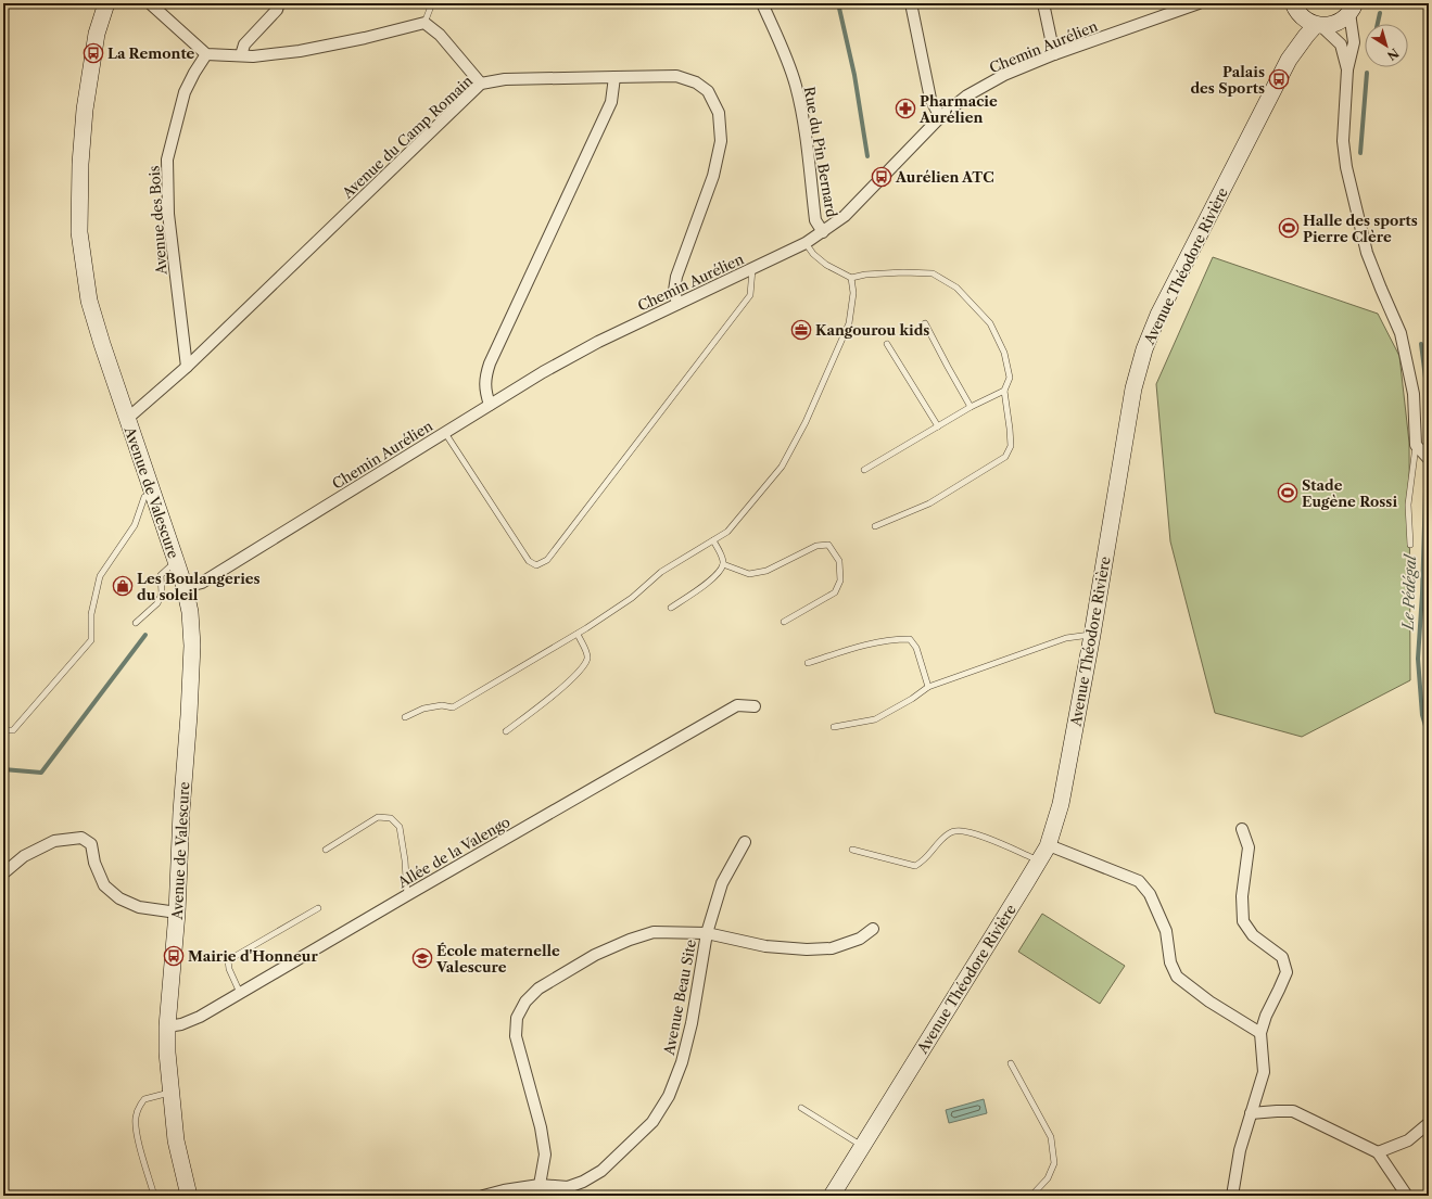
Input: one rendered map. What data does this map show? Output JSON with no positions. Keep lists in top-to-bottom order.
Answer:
{
  "streets": {
    "main road": ["Avenue Théodore Rivière", "Avenue de Valescure"],
    "street": [
      "Chemin Aurélien",
      "Avenue du Camp Romain",
      "Rue du Pin Bernard",
      "Avenue des Bois",
      "Allée de la Valengo",
      "Avenue Beau Site"
    ]
  },
  "crossings": [
    ["Chemin Aurélien", "Avenue du Camp Romain"],
    ["Chemin Aurélien", "Rue du Pin Bernard"],
    ["Chemin Aurélien", "Avenue de Valescure"],
    ["Avenue du Camp Romain", "Avenue des Bois"],
    ["Avenue du Camp Romain", "Avenue de Valescure"],
    ["Avenue de Valescure", "Allée de la Valengo"]
  ],
  "water": ["Le Pédégal"],
  "places": {
    "bus stop": [
      "La Remonte",
      "Palais des Sports",
      "Aurélien ATC",
      "Mairie d'Honneur"
    ],
    "pharmacy": ["Pharmacie Aurélien"],
    "sports": ["Halle des sports Pierre Clère", "Stade Eugène Rossi"],
    "office": ["Kangourou kids"],
    "shop": ["Les Boulangeries du soleil"],
    "school or university": ["École maternelle Valescure"]
  },
  "north": "bottom right"
}
